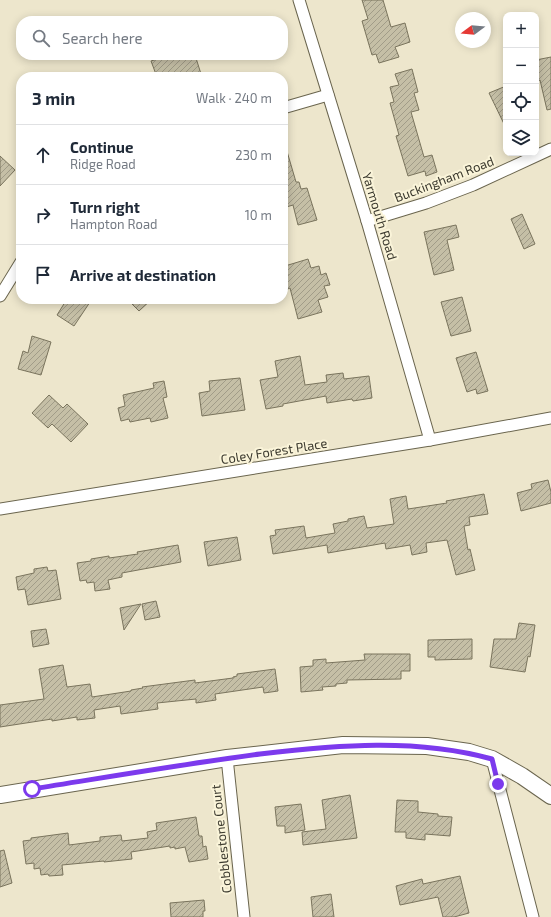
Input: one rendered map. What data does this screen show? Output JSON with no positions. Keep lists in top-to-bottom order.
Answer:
{
  "streets": {
    "street": [
      "Buckingham Road",
      "Yarmouth Road",
      "Coley Forest Place",
      "Cobblestone Court"
    ]
  },
  "crossings": [
    ["Buckingham Road", "Yarmouth Road"],
    ["Yarmouth Road", "Coley Forest Place"]
  ],
  "north": "left",
  "page": {
    "map_buttons": ["+", "−"],
    "search": "Search here",
    "heading": ["3 min", "Walk · 240 m"],
    "list": [
      ["Continue", "Ridge Road", "230 m"],
      ["Turn right", "Hampton Road", "10 m"],
      "Arrive at destination"
    ]
  }
}
